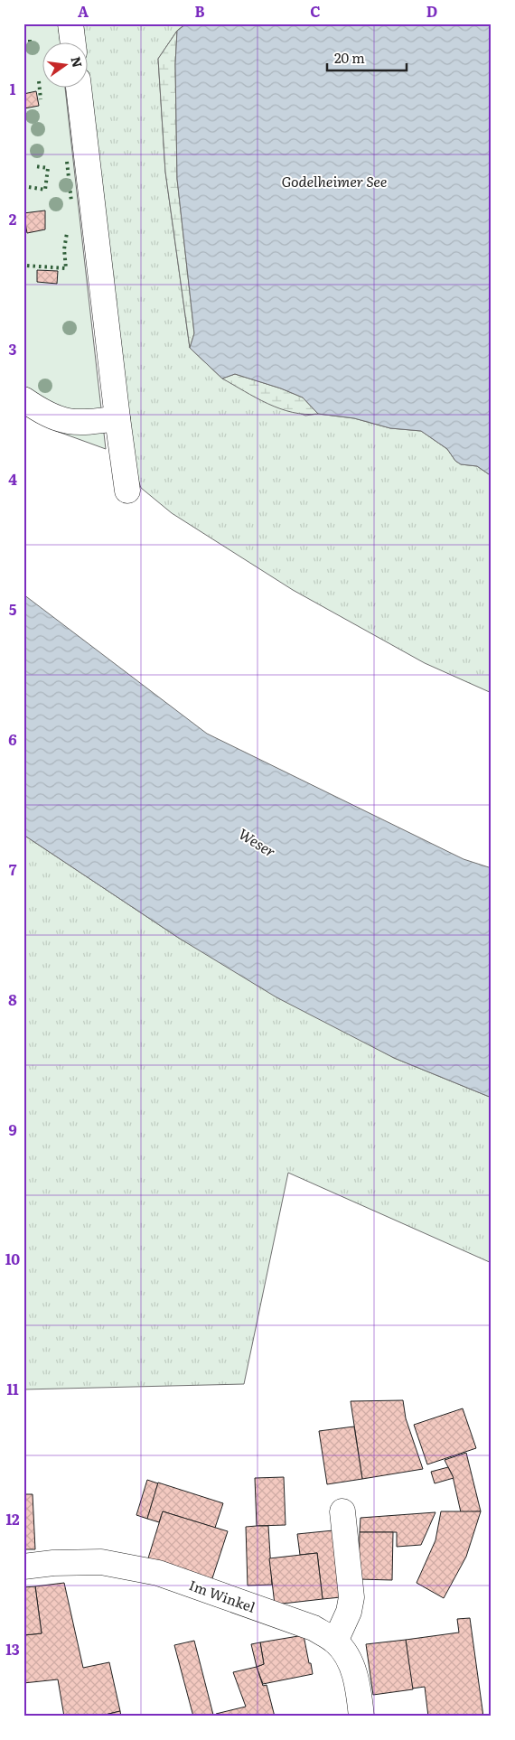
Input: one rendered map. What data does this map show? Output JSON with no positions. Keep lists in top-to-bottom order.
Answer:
{
  "streets": {
    "lane": ["Im Winkel"]
  },
  "water": ["Godelheimer See", "Weser"],
  "scale_bar": "20 m",
  "north": "right",
  "grid": {
    "columns": [
      "A",
      "B",
      "C",
      "D"
    ],
    "rows": [
      "1",
      "2",
      "3",
      "4",
      "5",
      "6",
      "7",
      "8",
      "9",
      "10",
      "11",
      "12",
      "13"
    ]
  }
}
